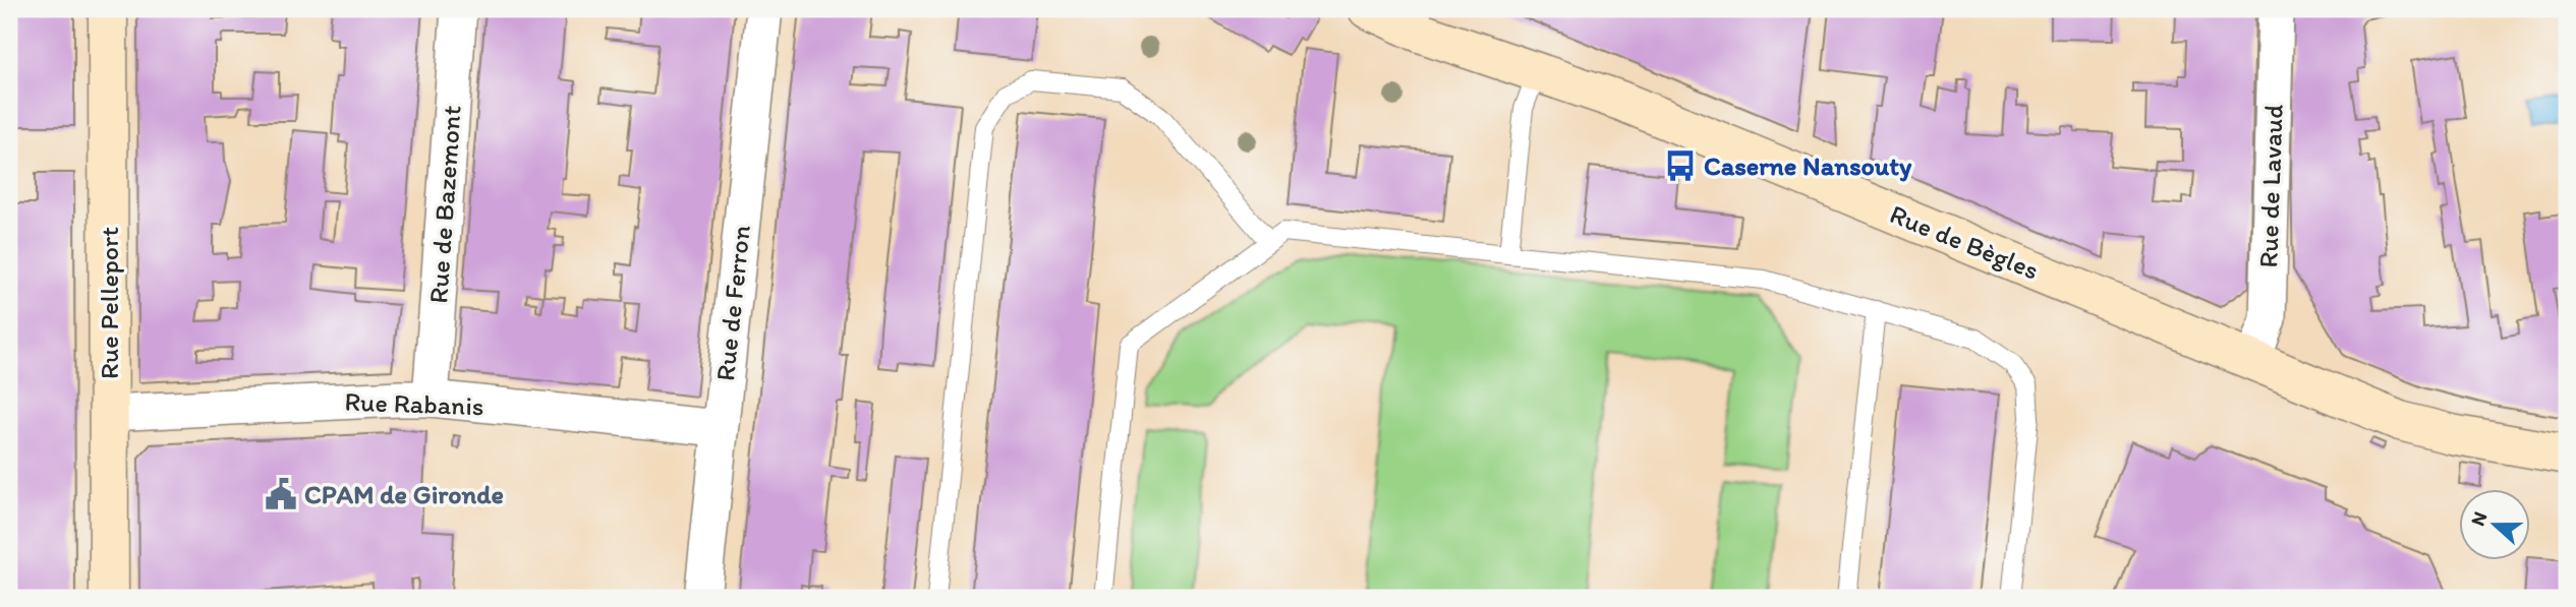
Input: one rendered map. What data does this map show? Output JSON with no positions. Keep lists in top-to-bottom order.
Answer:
{
  "streets": {
    "street": [
      "Rue de Lavaud",
      "Rue de Bazemont",
      "Rue de Bègles",
      "Rue Pelleport",
      "Rue de Ferron",
      "Rue Rabanis"
    ]
  },
  "crossings": [
    ["Rue de Lavaud", "Rue de Bègles"],
    ["Rue de Bazemont", "Rue Rabanis"],
    ["Rue Pelleport", "Rue Rabanis"],
    ["Rue de Ferron", "Rue Rabanis"]
  ],
  "places": {
    "bus stop": ["Caserne Nansouty"],
    "public building": ["CPAM de Gironde"]
  },
  "north": "left"
}
